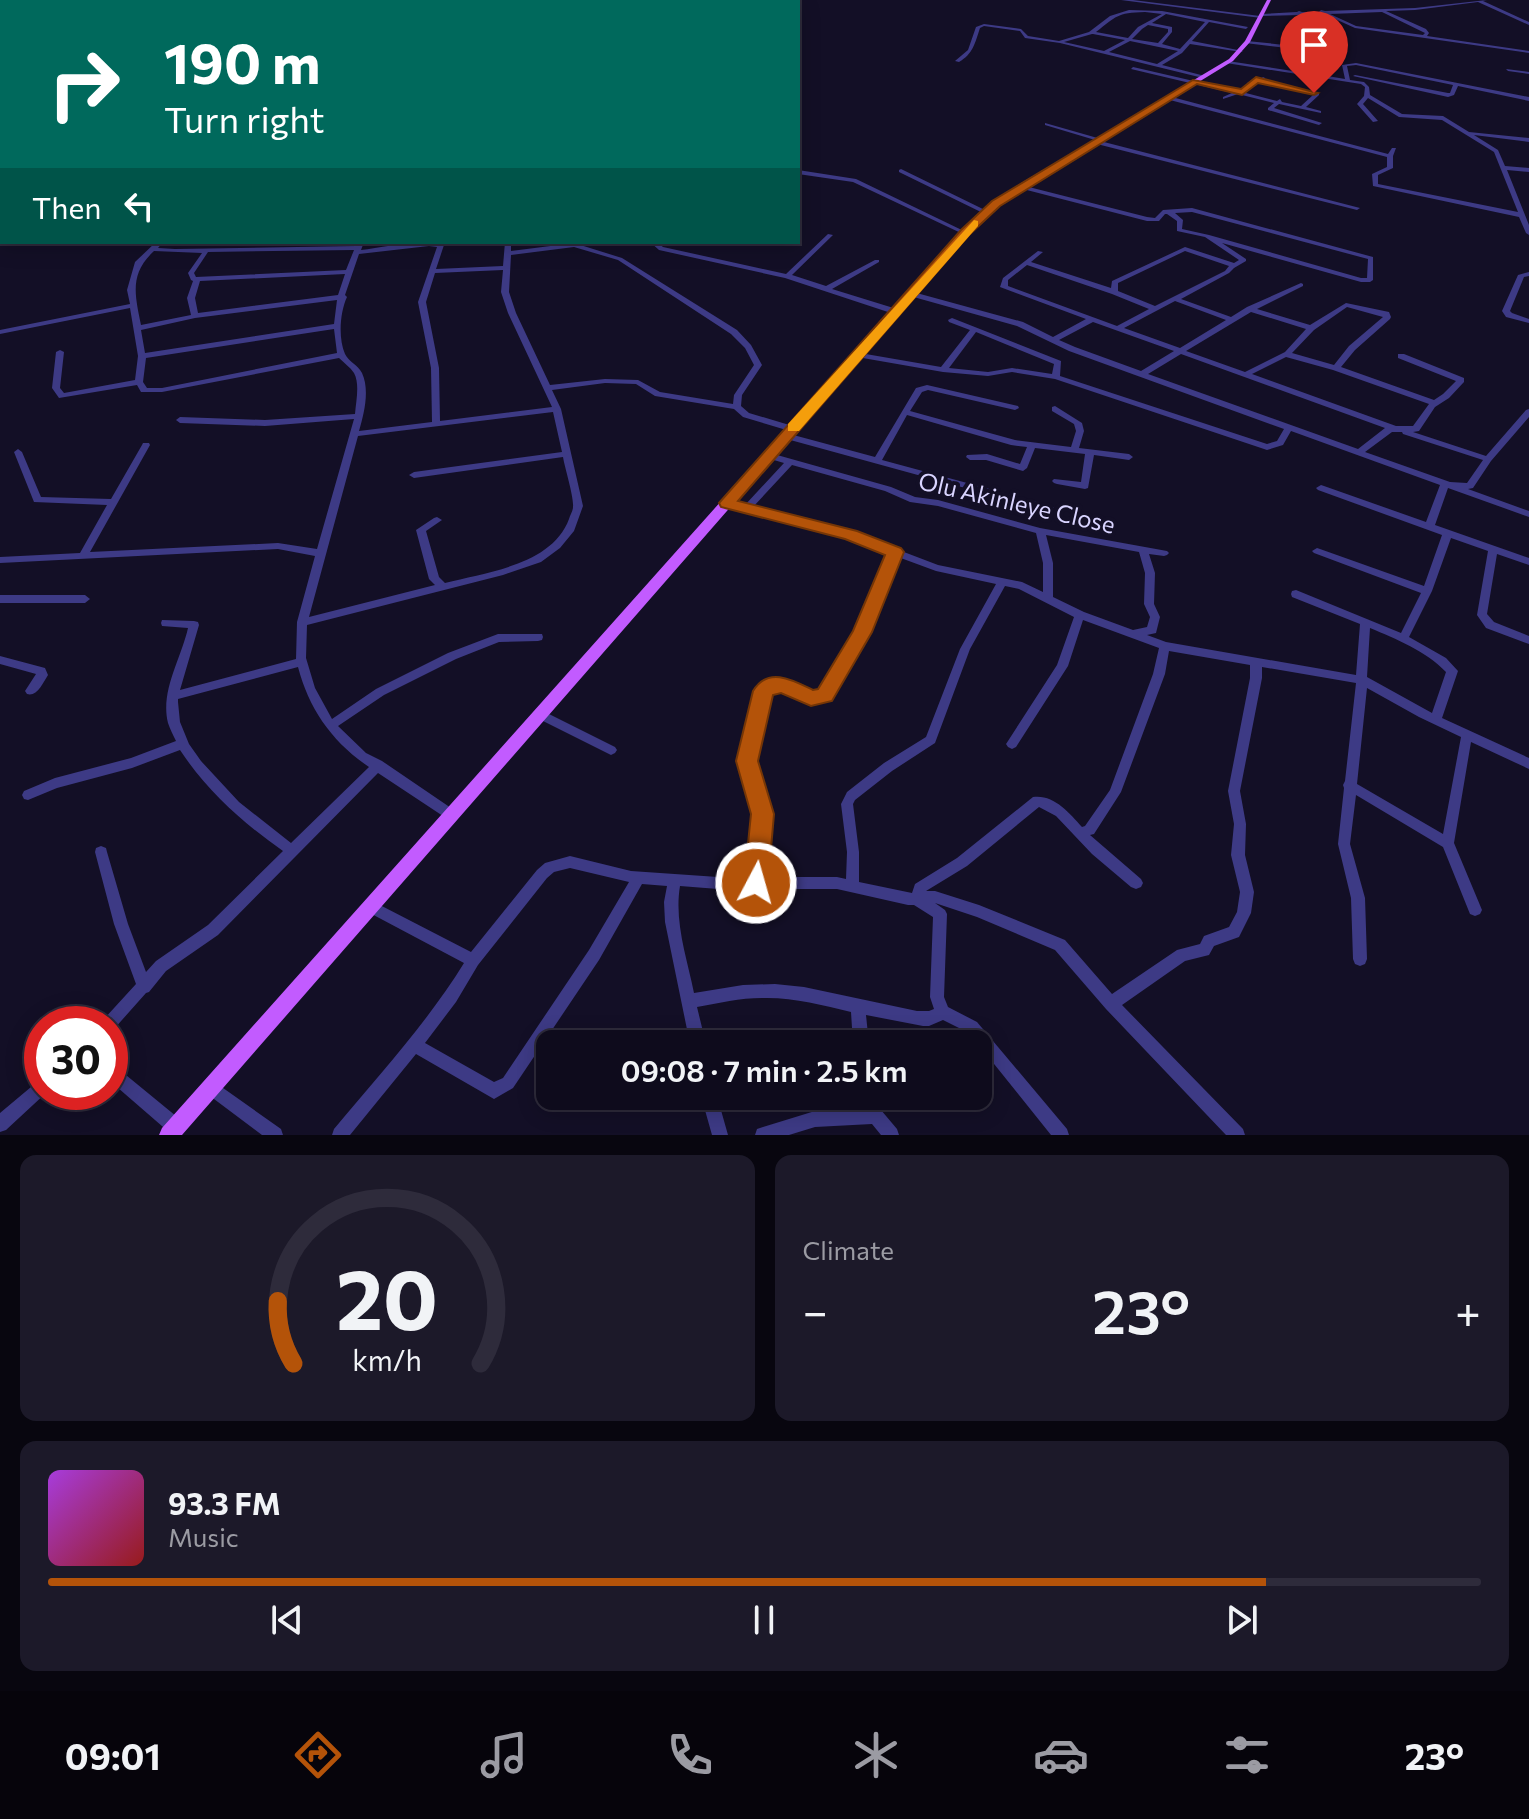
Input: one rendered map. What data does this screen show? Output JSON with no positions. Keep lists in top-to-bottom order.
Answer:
{
  "streets": {
    "street": ["Olu Akinleye Close"]
  },
  "page": {
    "turn": ["190 m", "Turn right"],
    "then": "Then",
    "limit": "30",
    "trip": "09:08 · 7 min · 2.5 km",
    "tile": "Climate",
    "heat": ["−", "23°", "+"],
    "song": ["93.3 FM", "Music"],
    "tabs": ["09:01", "23°"],
    "gauge": ["20", "km/h"]
  }
}
